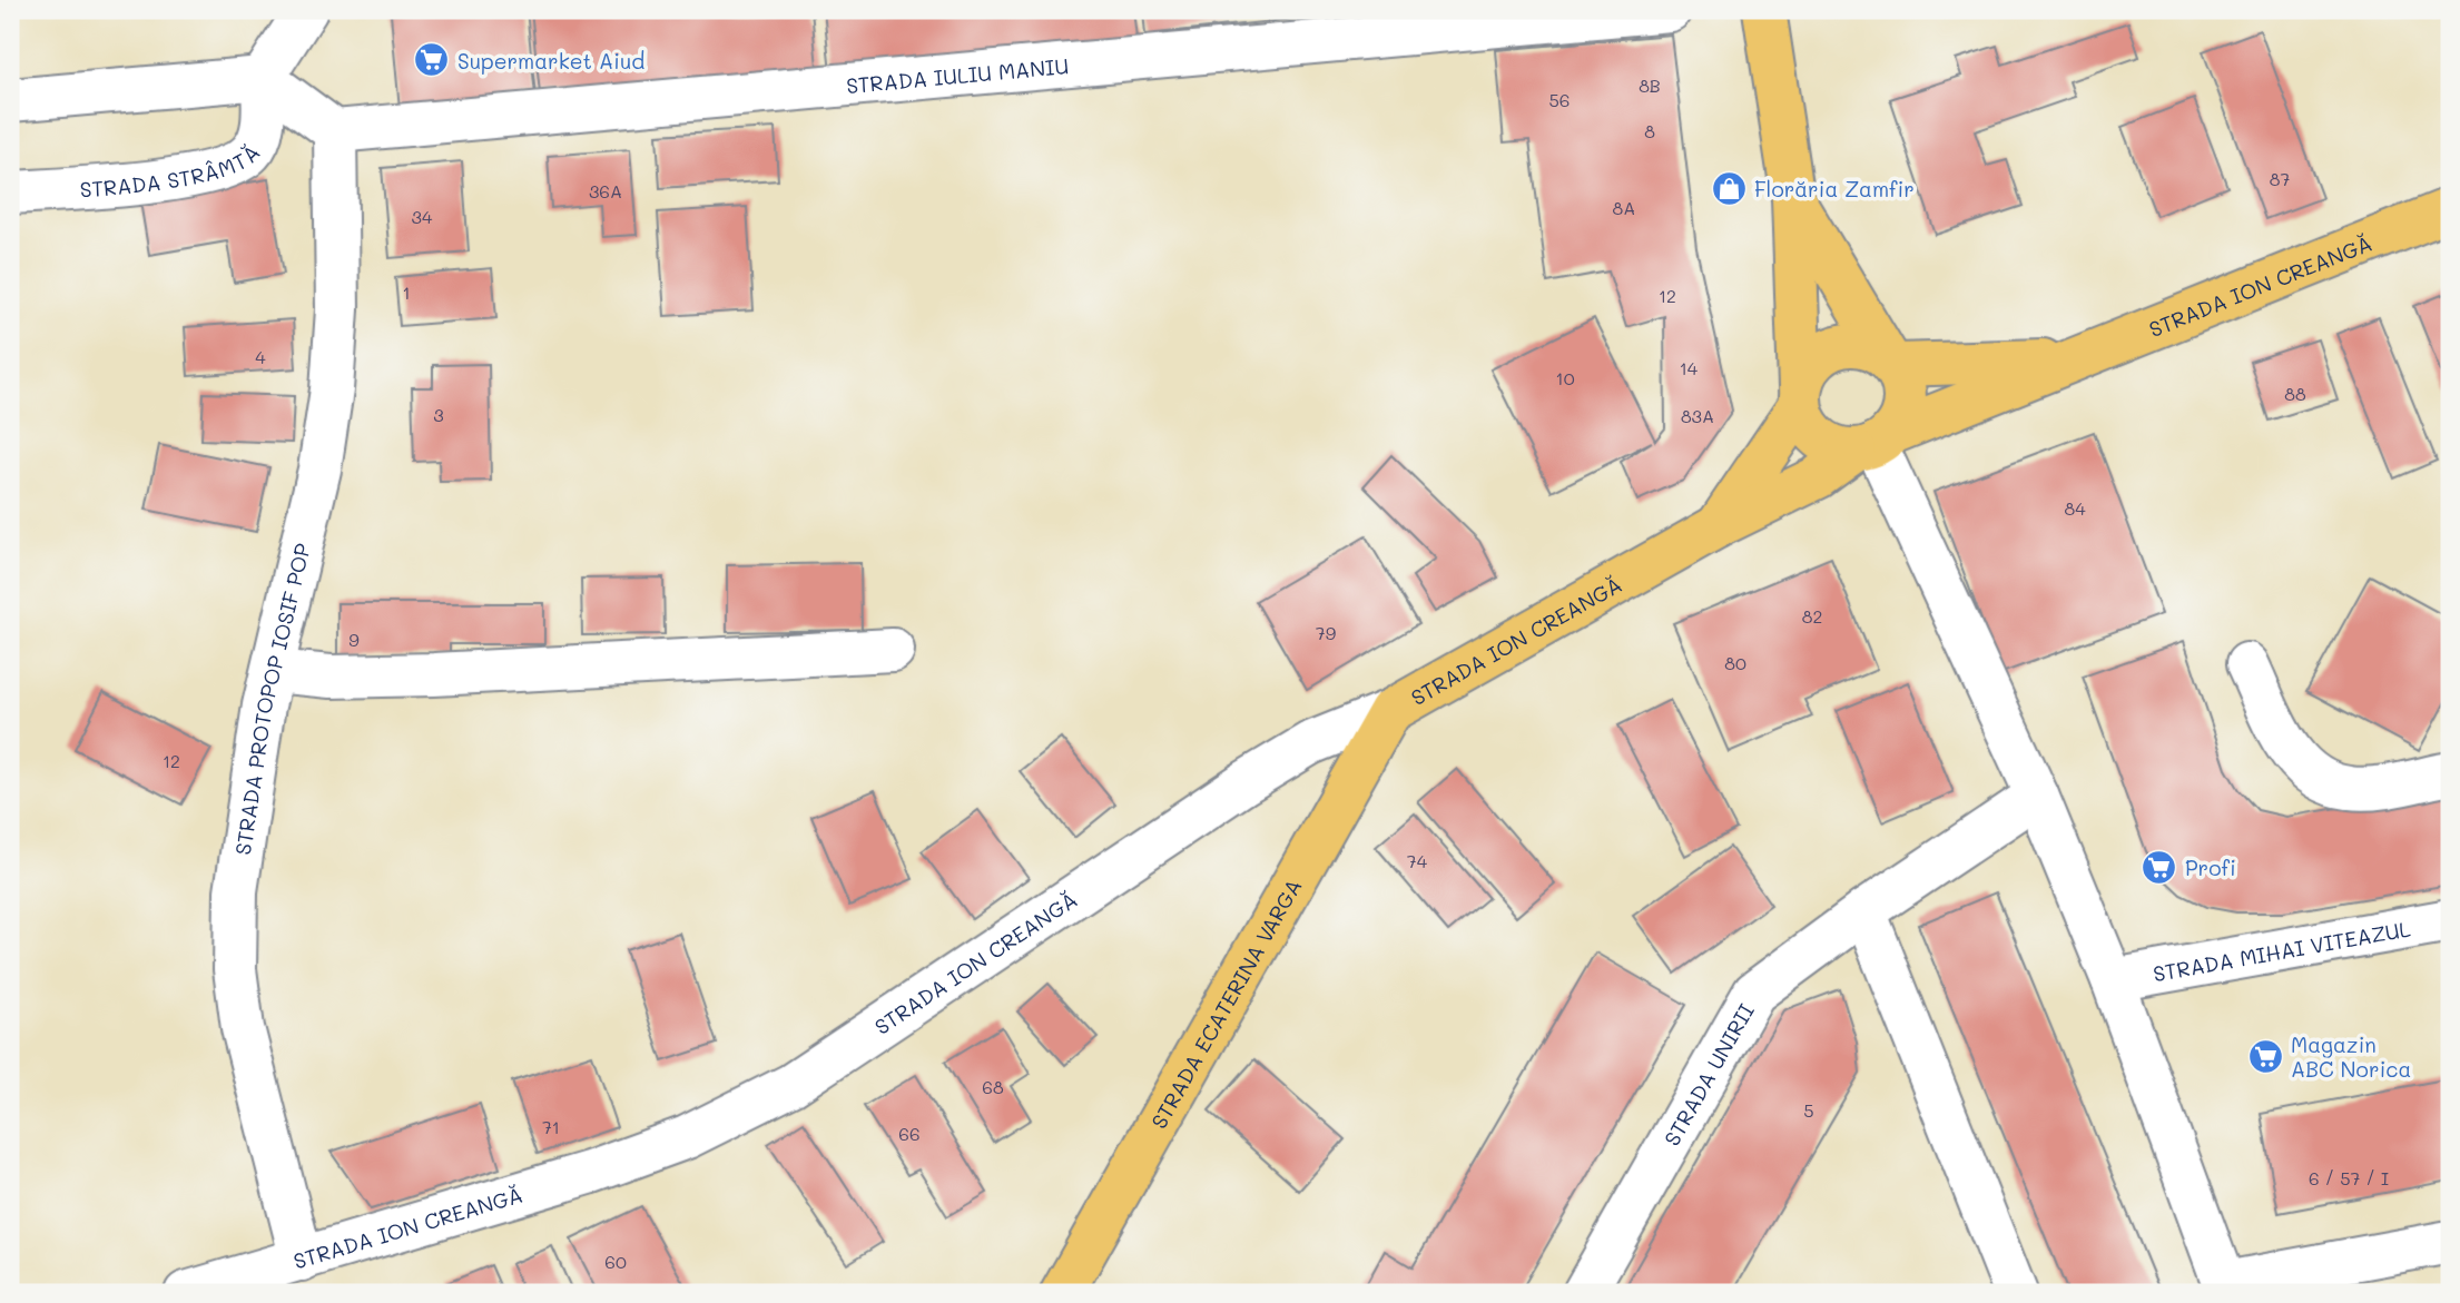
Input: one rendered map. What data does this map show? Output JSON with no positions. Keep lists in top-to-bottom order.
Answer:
{
  "streets": {
    "main road": ["STRADA ION CREANGĂ", "STRADA ECATERINA VARGA"],
    "street": [
      "STRADA IULIU MANIU",
      "STRADA STRÂMTĂ",
      "STRADA PROTOPOP IOSIF POP",
      "STRADA MIHAI VITEAZUL",
      "STRADA UNIRII"
    ]
  },
  "crossings": [
    ["STRADA IULIU MANIU", "STRADA PROTOPOP IOSIF POP"],
    ["STRADA ION CREANGĂ", "STRADA PROTOPOP IOSIF POP"],
    ["STRADA ION CREANGĂ", "STRADA ECATERINA VARGA"]
  ],
  "places": {
    "supermarket": ["Supermarket Aiud", "Profi", "Magazin ABC Norica"],
    "shop": ["Florăria Zamfir"]
  },
  "house_numbers": [
    "8B",
    "56",
    "8",
    "87",
    "36A",
    "8A",
    "34",
    "1",
    "12",
    "4",
    "14",
    "10",
    "88",
    "3",
    "83A",
    "84",
    "82",
    "79",
    "9",
    "80",
    "12",
    "74",
    "68",
    "5",
    "71",
    "66",
    "6 / 57 / I",
    "60"
  ]
}
